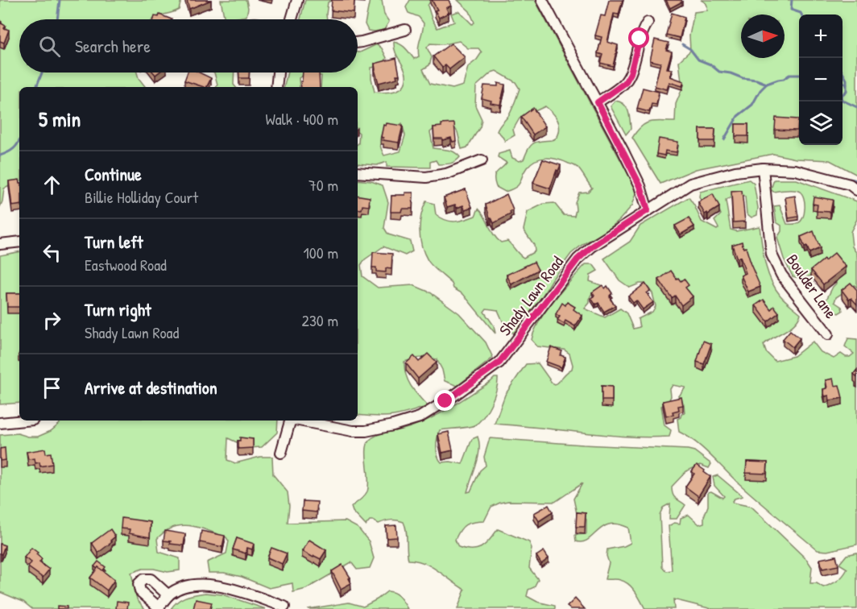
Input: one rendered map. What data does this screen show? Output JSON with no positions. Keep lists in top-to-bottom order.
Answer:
{
  "streets": {
    "street": ["Boulder Lane", "Shady Lawn Road"]
  },
  "crossings": [
    ["Boulder Lane", "Shady Lawn Road"]
  ],
  "north": "right",
  "page": {
    "map_buttons": ["+", "−"],
    "search": "Search here",
    "heading": ["5 min", "Walk · 400 m"],
    "list": [
      ["Continue", "Billie Holliday Court", "70 m"],
      ["Turn left", "Eastwood Road", "100 m"],
      ["Turn right", "Shady Lawn Road", "230 m"],
      "Arrive at destination"
    ]
  }
}
